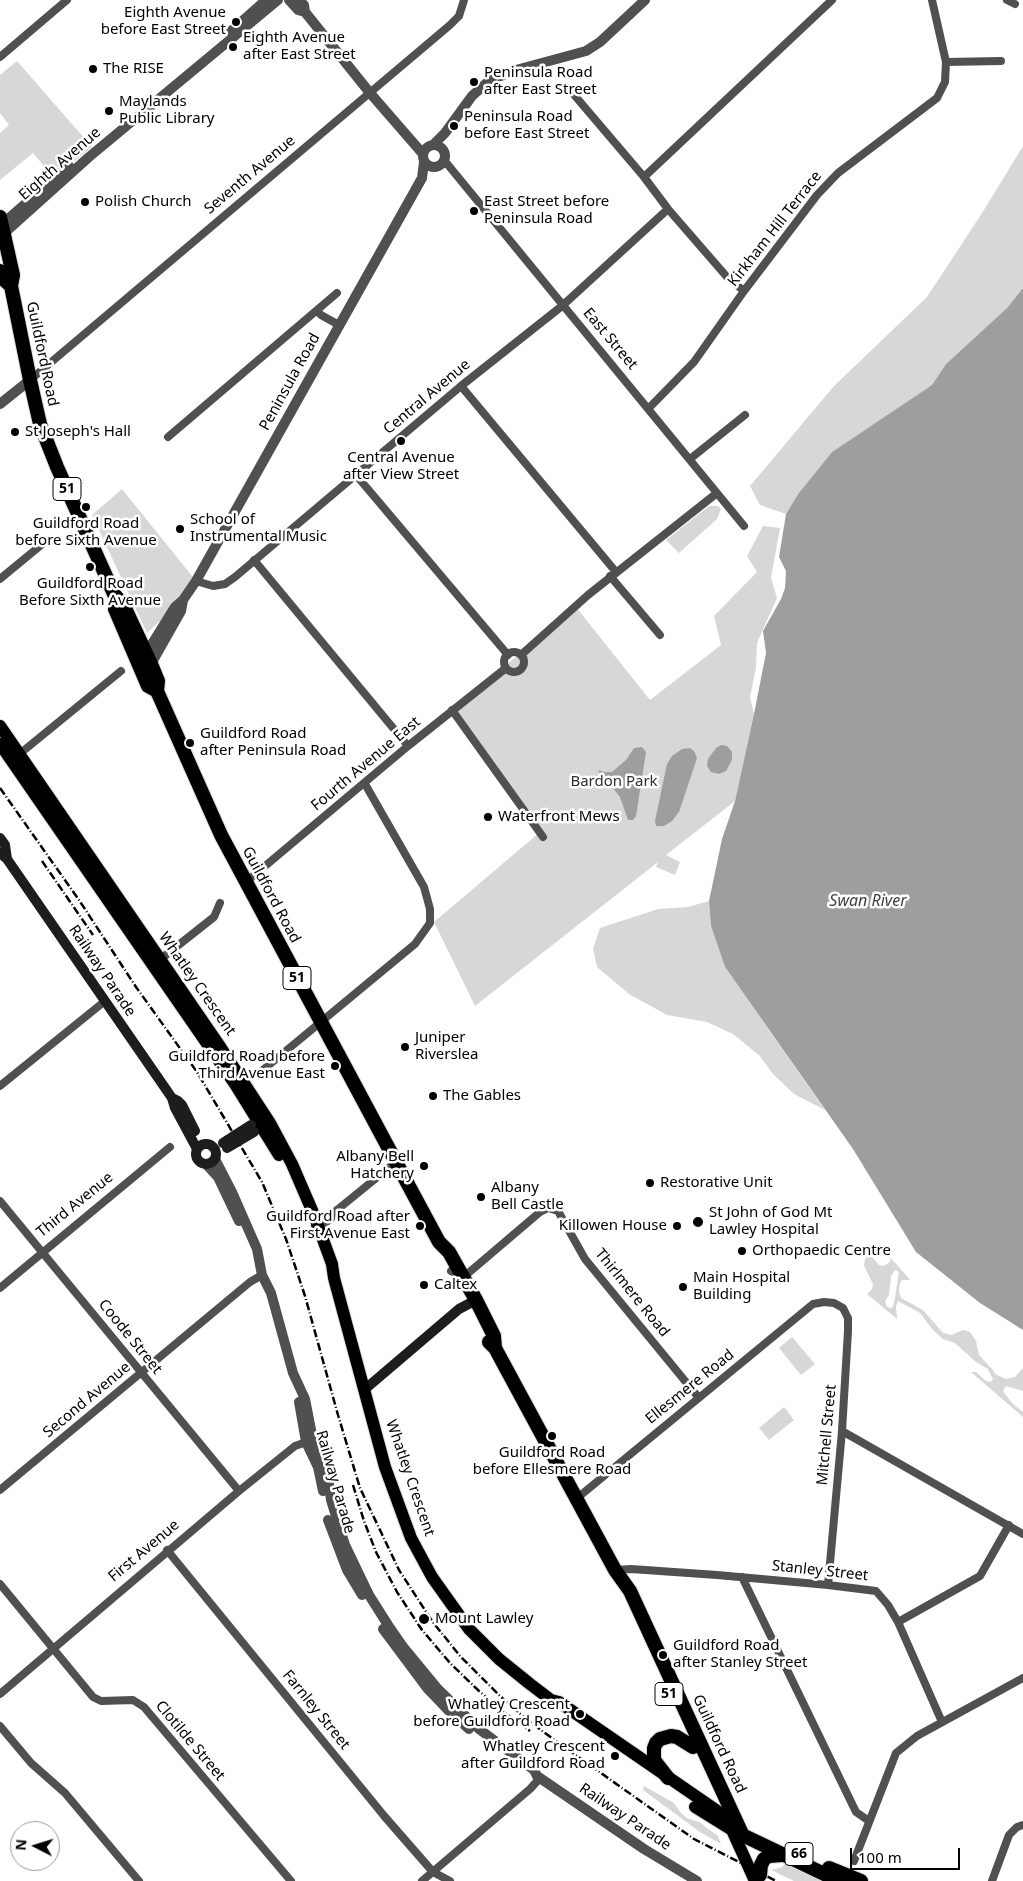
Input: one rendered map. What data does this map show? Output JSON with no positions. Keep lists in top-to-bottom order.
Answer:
{
  "streets": {
    "highway": ["Guildford Road", "51", "66"],
    "main road": ["Railway Parade", "Whatley Crescent"],
    "street": [
      "Eighth Avenue",
      "Seventh Avenue",
      "Kirkham Hill Terrace",
      "East Street",
      "Peninsula Road",
      "Central Avenue",
      "Fourth Avenue East",
      "Third Avenue",
      "Thirlmere Road",
      "Coode Street",
      "Ellesmere Road",
      "Second Avenue",
      "Mitchell Street",
      "First Avenue",
      "Stanley Street",
      "Farnley Street",
      "Clotilde Street"
    ]
  },
  "crossings": [
    ["Eighth Avenue", "Guildford Road"],
    ["Seventh Avenue", "East Street"],
    ["Seventh Avenue", "Guildford Road"],
    ["Kirkham Hill Terrace", "East Street"],
    ["East Street", "Peninsula Road"],
    ["East Street", "Central Avenue"],
    ["Guildford Road", "Peninsula Road"],
    ["Guildford Road", "51"],
    ["Guildford Road", "Fourth Avenue East"],
    ["Guildford Road", "Whatley Crescent"],
    ["Guildford Road", "Thirlmere Road"],
    ["Guildford Road", "Ellesmere Road"],
    ["Guildford Road", "Stanley Street"],
    ["Guildford Road", "66"],
    ["Peninsula Road", "Central Avenue"],
    ["51", "66"],
    ["Railway Parade", "Second Avenue"],
    ["Railway Parade", "First Avenue"],
    ["Whatley Crescent", "66"],
    ["Third Avenue", "Coode Street"],
    ["Thirlmere Road", "Ellesmere Road"],
    ["Coode Street", "Second Avenue"],
    ["Coode Street", "First Avenue"],
    ["Ellesmere Road", "Mitchell Street"],
    ["Mitchell Street", "Stanley Street"],
    ["First Avenue", "Farnley Street"],
    ["First Avenue", "Clotilde Street"]
  ],
  "water": ["Swan River"],
  "parks": ["Bardon Park"],
  "places": [
    "Eighth Avenue before East Street",
    "Eighth Avenue after East Street",
    "The RISE",
    "Peninsula Road after East Street",
    "Maylands Public Library",
    "Peninsula Road before East Street",
    "Polish Church",
    "East Street before Peninsula Road",
    "St Joseph's Hall",
    "Central Avenue after View Street",
    "Guildford Road before Sixth Avenue",
    "School of Instrumental Music",
    "Guildford Road Before Sixth Avenue",
    "Guildford Road after Peninsula Road",
    "Waterfront Mews",
    "Juniper Riverslea",
    "Guildford Road before Third Avenue East",
    "The Gables",
    "Albany Bell Hatchery",
    "Restorative Unit",
    "Albany Bell Castle",
    "St John of God Mt Lawley Hospital",
    "Guildford Road after First Avenue East",
    "Killowen House",
    "Orthopaedic Centre",
    "Caltex",
    "Main Hospital Building",
    "Guildford Road before Ellesmere Road",
    "Mount Lawley",
    "Guildford Road after Stanley Street",
    "Whatley Crescent before Guildford Road",
    "Whatley Crescent after Guildford Road"
  ],
  "scale_bar": "100 m",
  "north": "left"
}
